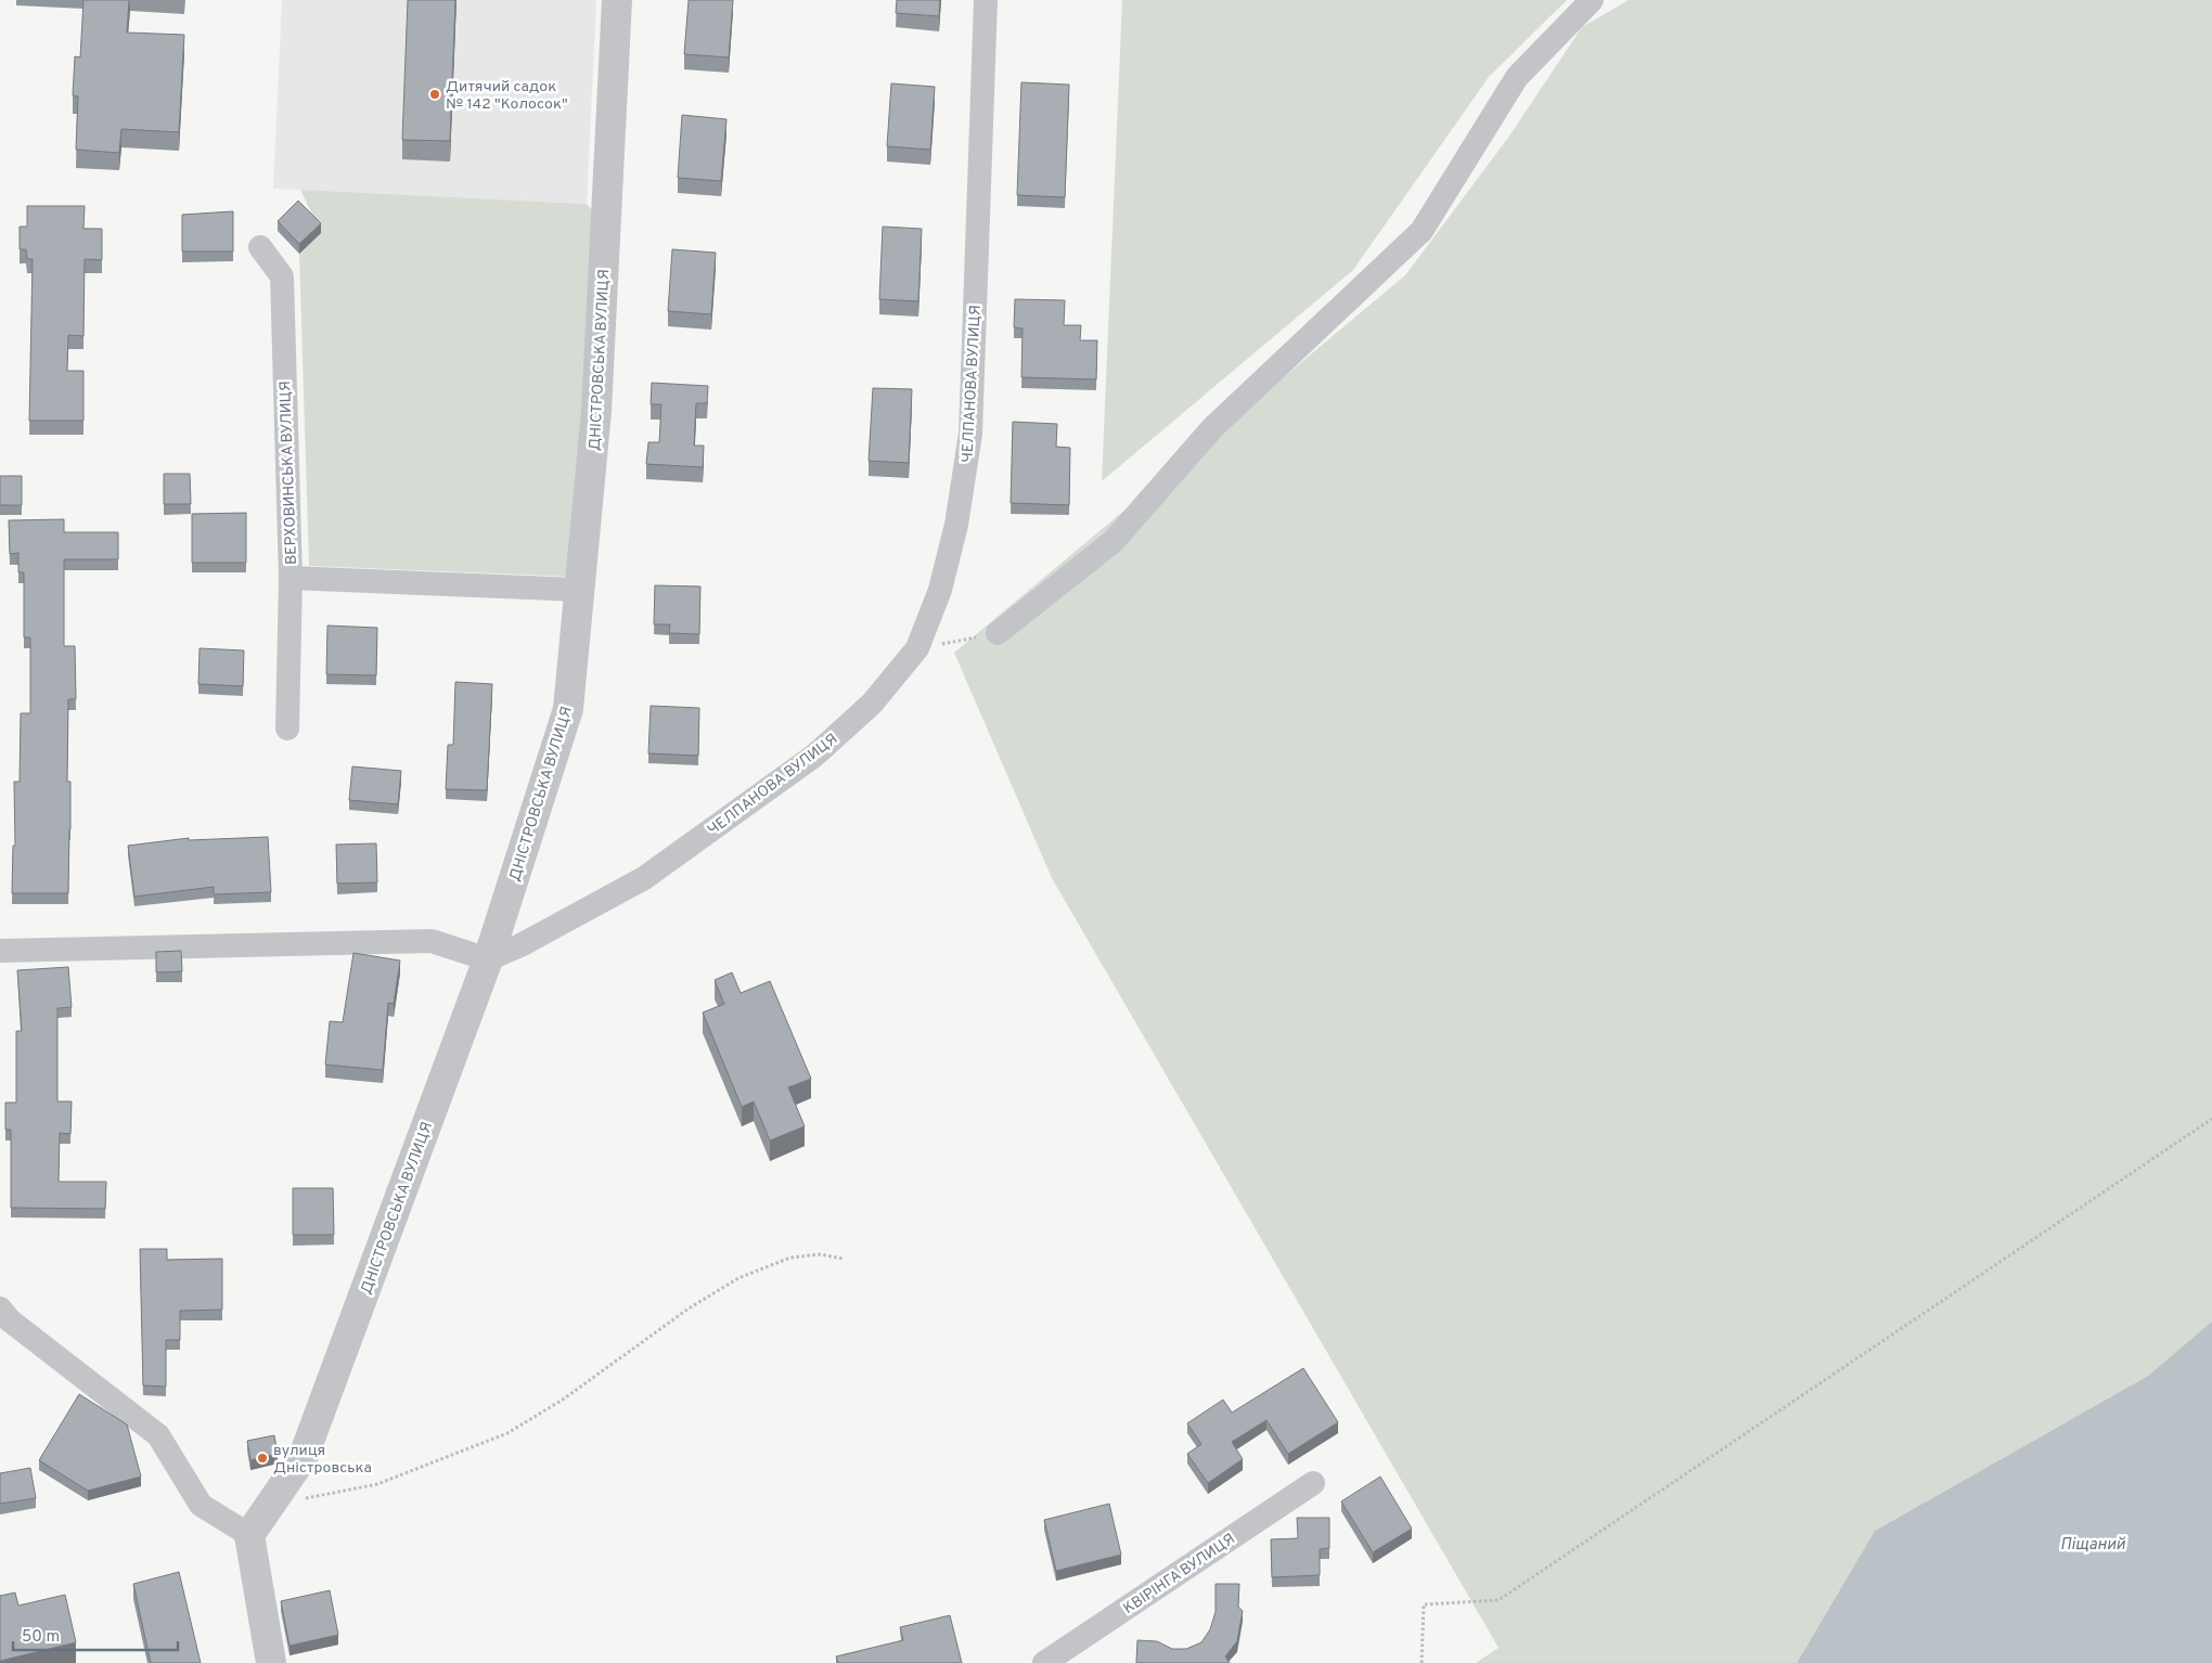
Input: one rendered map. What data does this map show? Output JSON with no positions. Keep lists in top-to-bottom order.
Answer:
{
  "streets": {
    "street": [
      "ДНІСТРОВСЬКА ВУЛИЦЯ",
      "ЧЕЛПАНОВА ВУЛИЦЯ",
      "ВЕРХОВИНСЬКА ВУЛИЦЯ",
      "КВІРІНГА ВУЛИЦЯ"
    ]
  },
  "crossings": [
    ["ДНІСТРОВСЬКА ВУЛИЦЯ", "ЧЕЛПАНОВА ВУЛИЦЯ"],
    ["ДНІСТРОВСЬКА ВУЛИЦЯ", "ВЕРХОВИНСЬКА ВУЛИЦЯ"]
  ],
  "water": ["Піщаний"],
  "places": ["Дитячий садок № 142 \"Колосок\"", "вулиця Дністровська"],
  "scale_bar": "50 m"
}
